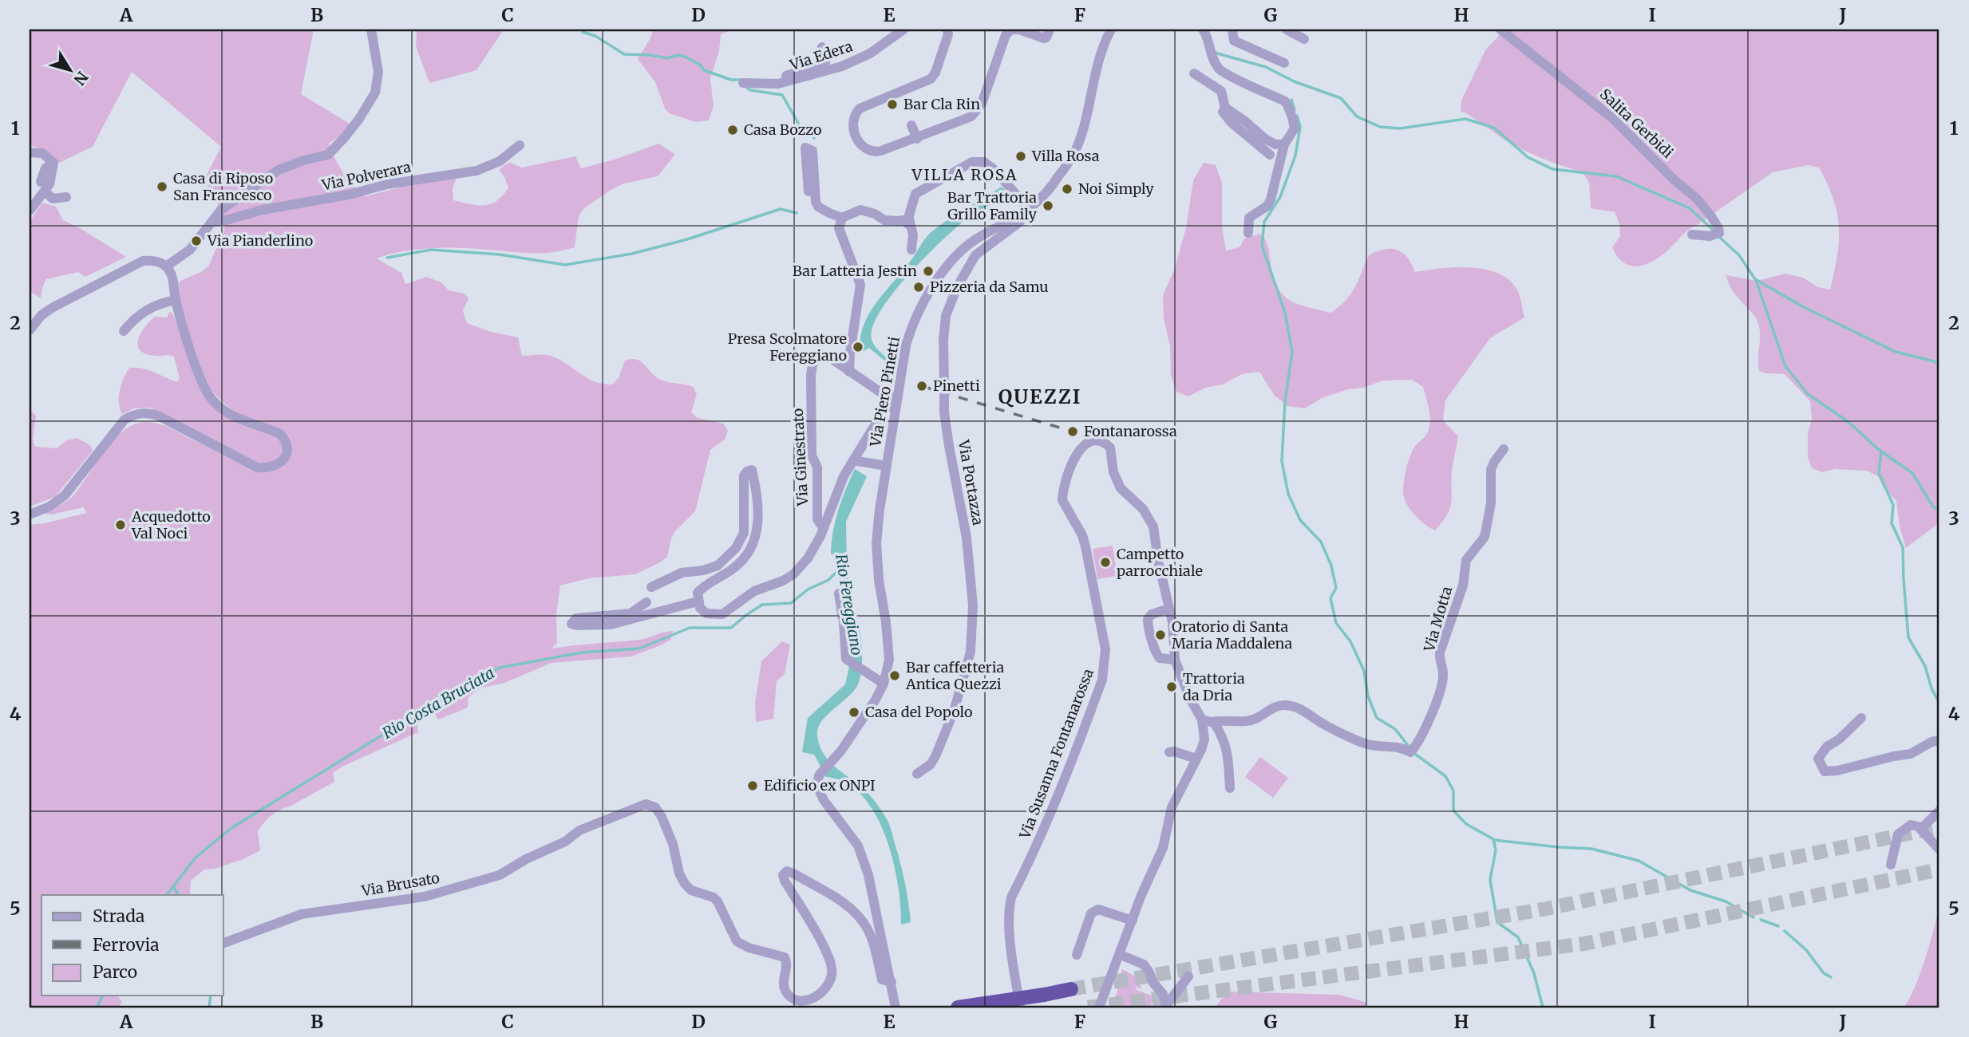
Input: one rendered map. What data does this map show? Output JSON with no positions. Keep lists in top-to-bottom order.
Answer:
{
  "streets": {
    "street": [
      "Via Edera",
      "Salita Gerbidi",
      "Via Polverara",
      "Via Piero Pinetti",
      "Via Ginestrato",
      "Via Portazza",
      "Via Motta",
      "Via Susanna Fontanarossa",
      "Via Brusato"
    ]
  },
  "crossings": [
    ["Via Piero Pinetti", "Via Ginestrato"],
    ["Via Piero Pinetti", "Via Portazza"]
  ],
  "districts": ["VILLA ROSA", "QUEZZI"],
  "water": ["Rio Fereggiano", "Rio Costa Bruciata"],
  "places": [
    "Bar Cla Rin",
    "Casa Bozzo",
    "Villa Rosa",
    "Casa di Riposo San Francesco",
    "Noi Simply",
    "Bar Trattoria Grillo Family",
    "Via Pianderlino",
    "Bar Latteria Jestin",
    "Pizzeria da Samu",
    "Presa Scolmatore Fereggiano",
    "Pinetti",
    "Fontanarossa",
    "Acquedotto Val Noci",
    "Campetto parrocchiale",
    "Oratorio di Santa Maria Maddalena",
    "Bar caffetteria Antica Quezzi",
    "Trattoria da Dria",
    "Casa del Popolo",
    "Edificio ex ONPI"
  ],
  "legend": ["Strada", "Ferrovia", "Parco"],
  "north": "bottom right",
  "grid": {
    "columns": [
      "A",
      "B",
      "C",
      "D",
      "E",
      "F",
      "G",
      "H",
      "I",
      "J"
    ],
    "rows": [
      "1",
      "2",
      "3",
      "4",
      "5"
    ]
  }
}
